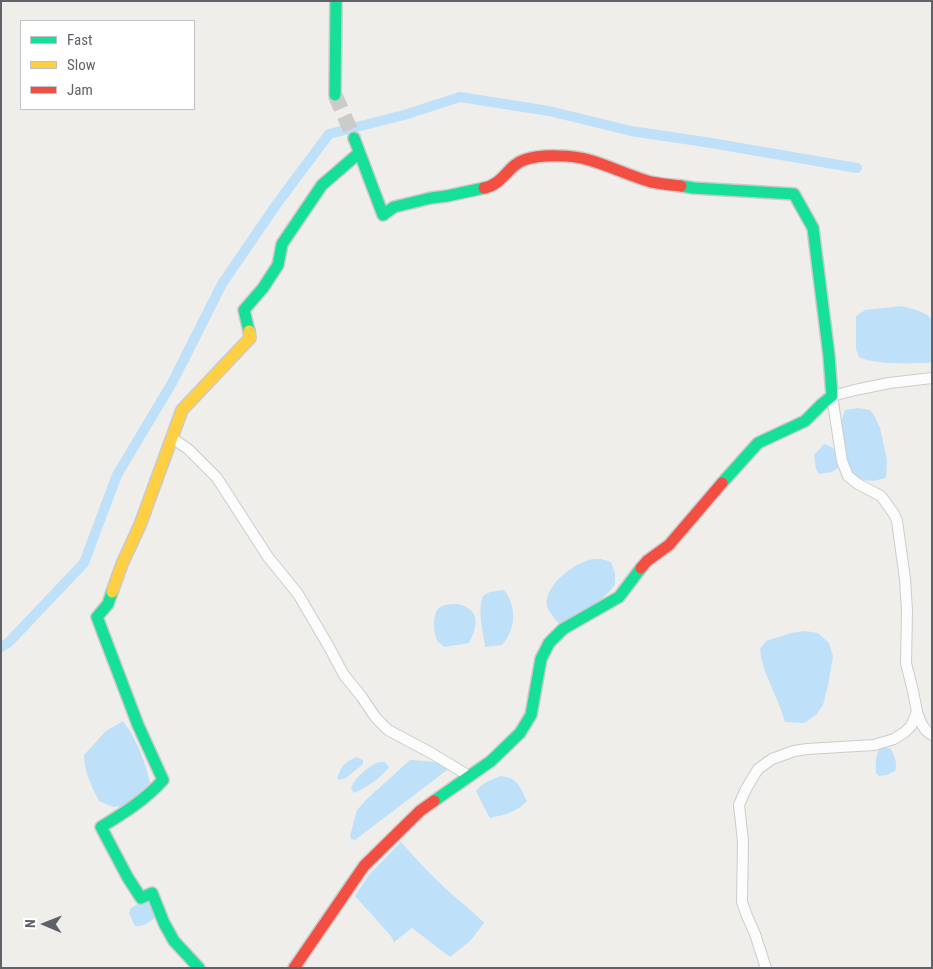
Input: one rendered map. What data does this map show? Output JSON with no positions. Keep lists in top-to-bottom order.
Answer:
{
  "legend": ["Fast", "Slow", "Jam"],
  "north": "left"
}
